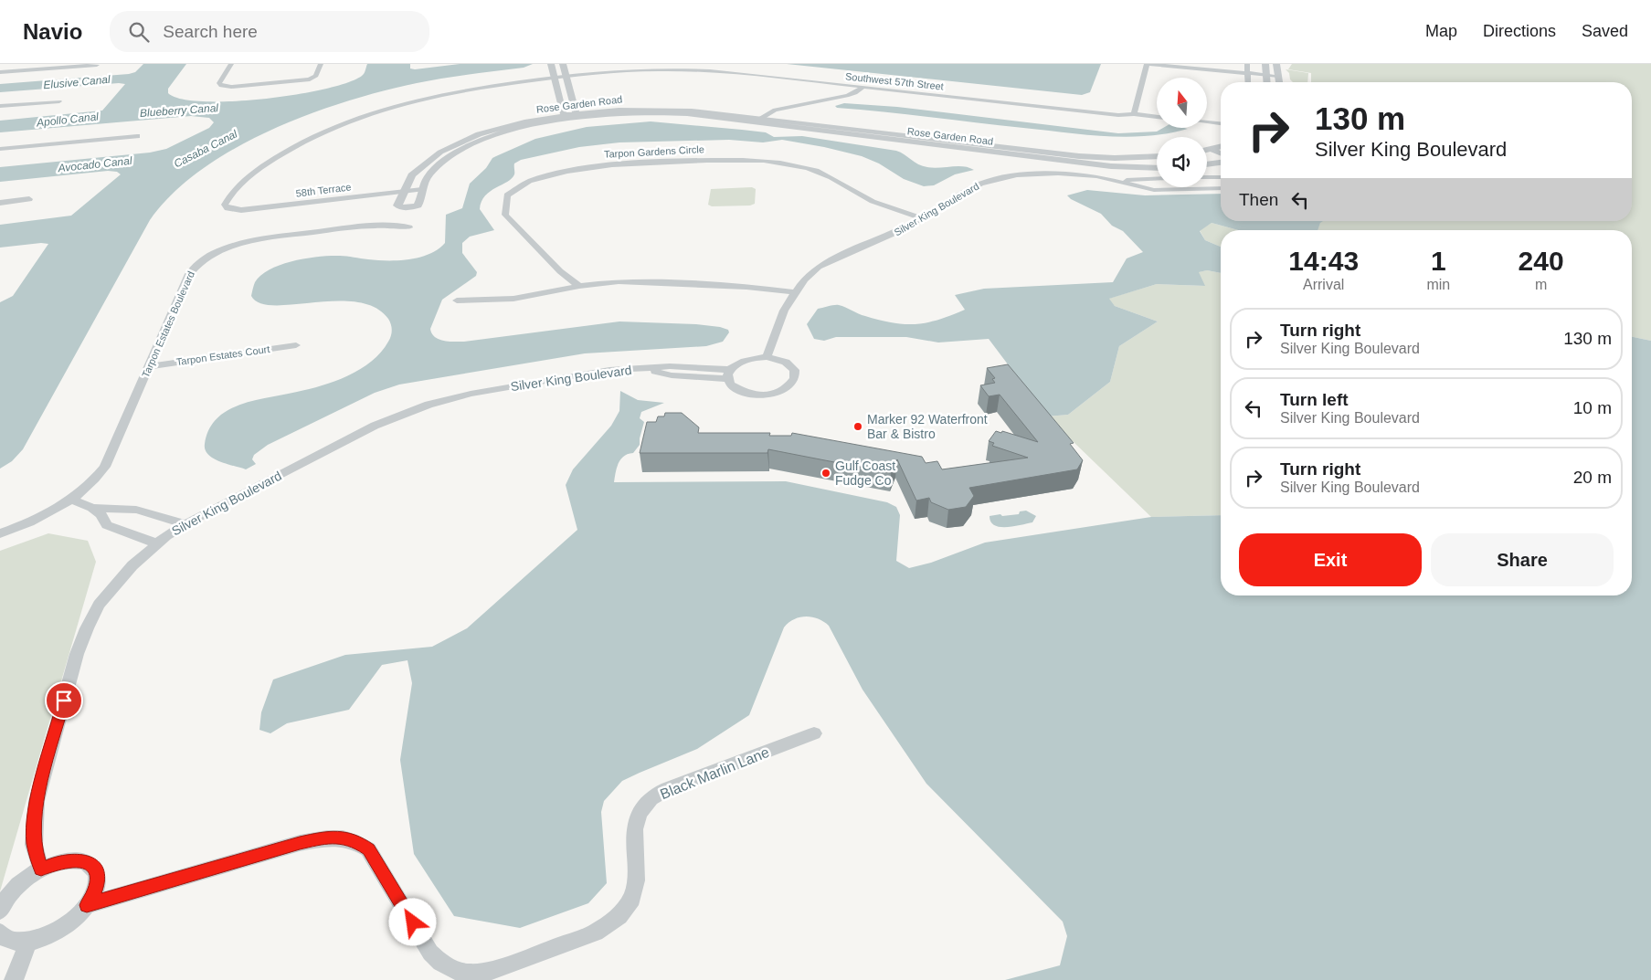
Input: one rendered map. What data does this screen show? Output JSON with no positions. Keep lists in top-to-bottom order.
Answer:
{
  "streets": {
    "street": [
      "Southwest 57th Street",
      "Rose Garden Road",
      "Tarpon Gardens Circle",
      "58th Terrace",
      "Silver King Boulevard",
      "Tarpon Estates Boulevard",
      "Tarpon Estates Court",
      "Black Marlin Lane"
    ]
  },
  "crossings": [
    ["Southwest 57th Street", "58th Terrace"],
    ["Rose Garden Road", "58th Terrace"],
    ["Tarpon Gardens Circle", "Silver King Boulevard"],
    ["Tarpon Estates Boulevard", "Tarpon Estates Court"]
  ],
  "water": [
    "Elusive Canal",
    "Blueberry Canal",
    "Apollo Canal",
    "Casaba Canal",
    "Avocado Canal"
  ],
  "places": ["Marker 92 Waterfront Bar & Bistro", "Gulf Coast Fudge Co"],
  "north": "top",
  "page": {
    "header": "Navio",
    "search": "Search here",
    "nav": ["Map", "Directions", "Saved"],
    "turn": ["130 m", "Silver King Boulevard"],
    "then": "Then",
    "eta": [
      "14:43",
      "Arrival",
      "1",
      "min",
      "240",
      "m"
    ],
    "list": [
      {
        "name": "Turn right",
        "note": "Silver King Boulevard",
        "value": "130 m"
      },
      {
        "name": "Turn left",
        "note": "Silver King Boulevard",
        "value": "10 m"
      },
      {
        "name": "Turn right",
        "note": "Silver King Boulevard",
        "value": "20 m"
      }
    ],
    "buttons": ["Exit", "Share"]
  }
}
